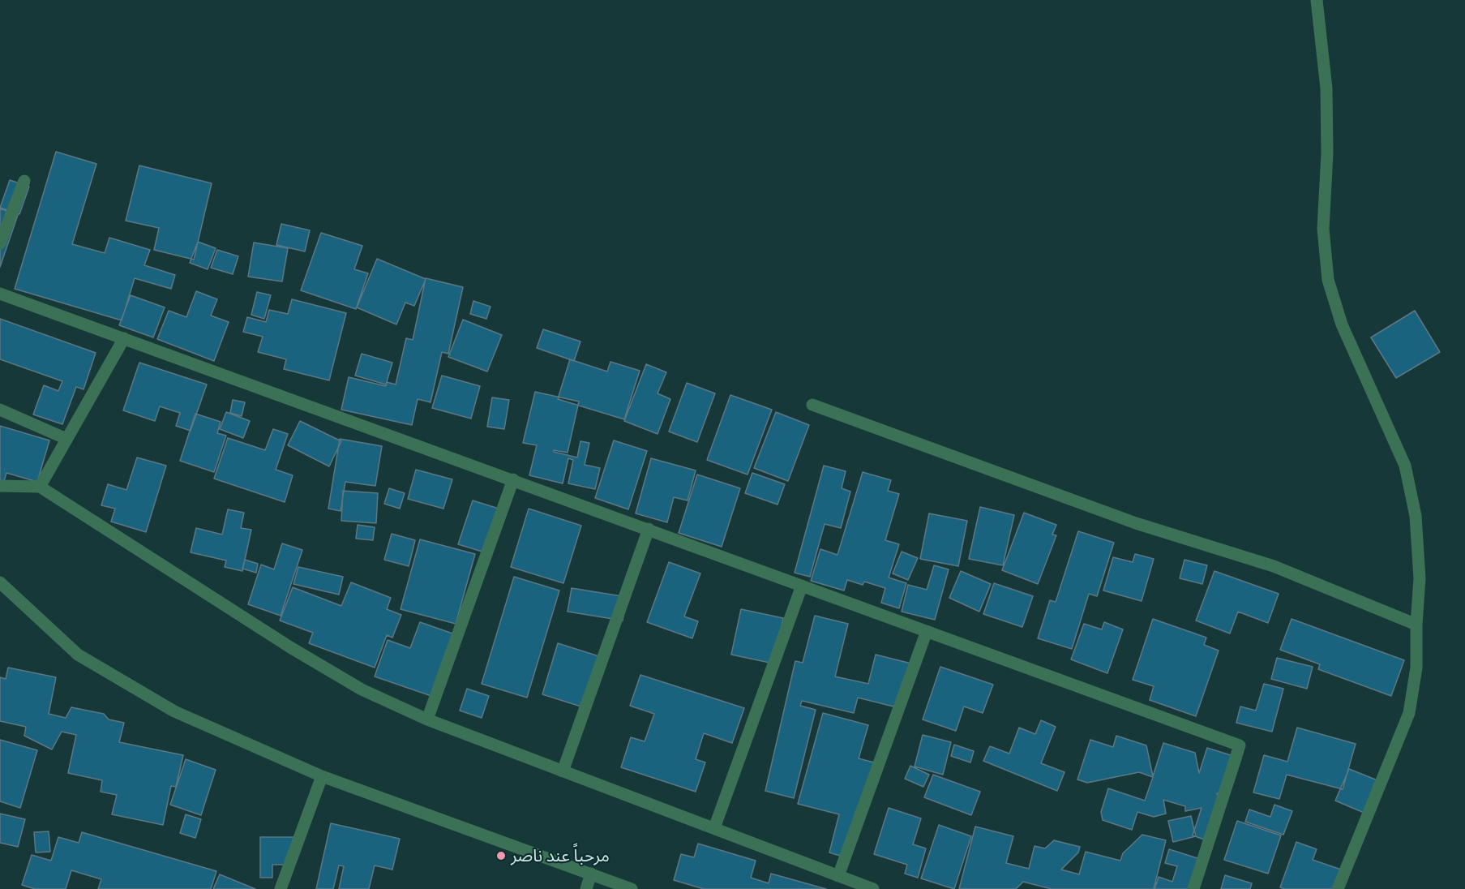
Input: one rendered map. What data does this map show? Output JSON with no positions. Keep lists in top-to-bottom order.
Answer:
{
  "places": ["مرحباً عند ناصر"]
}
